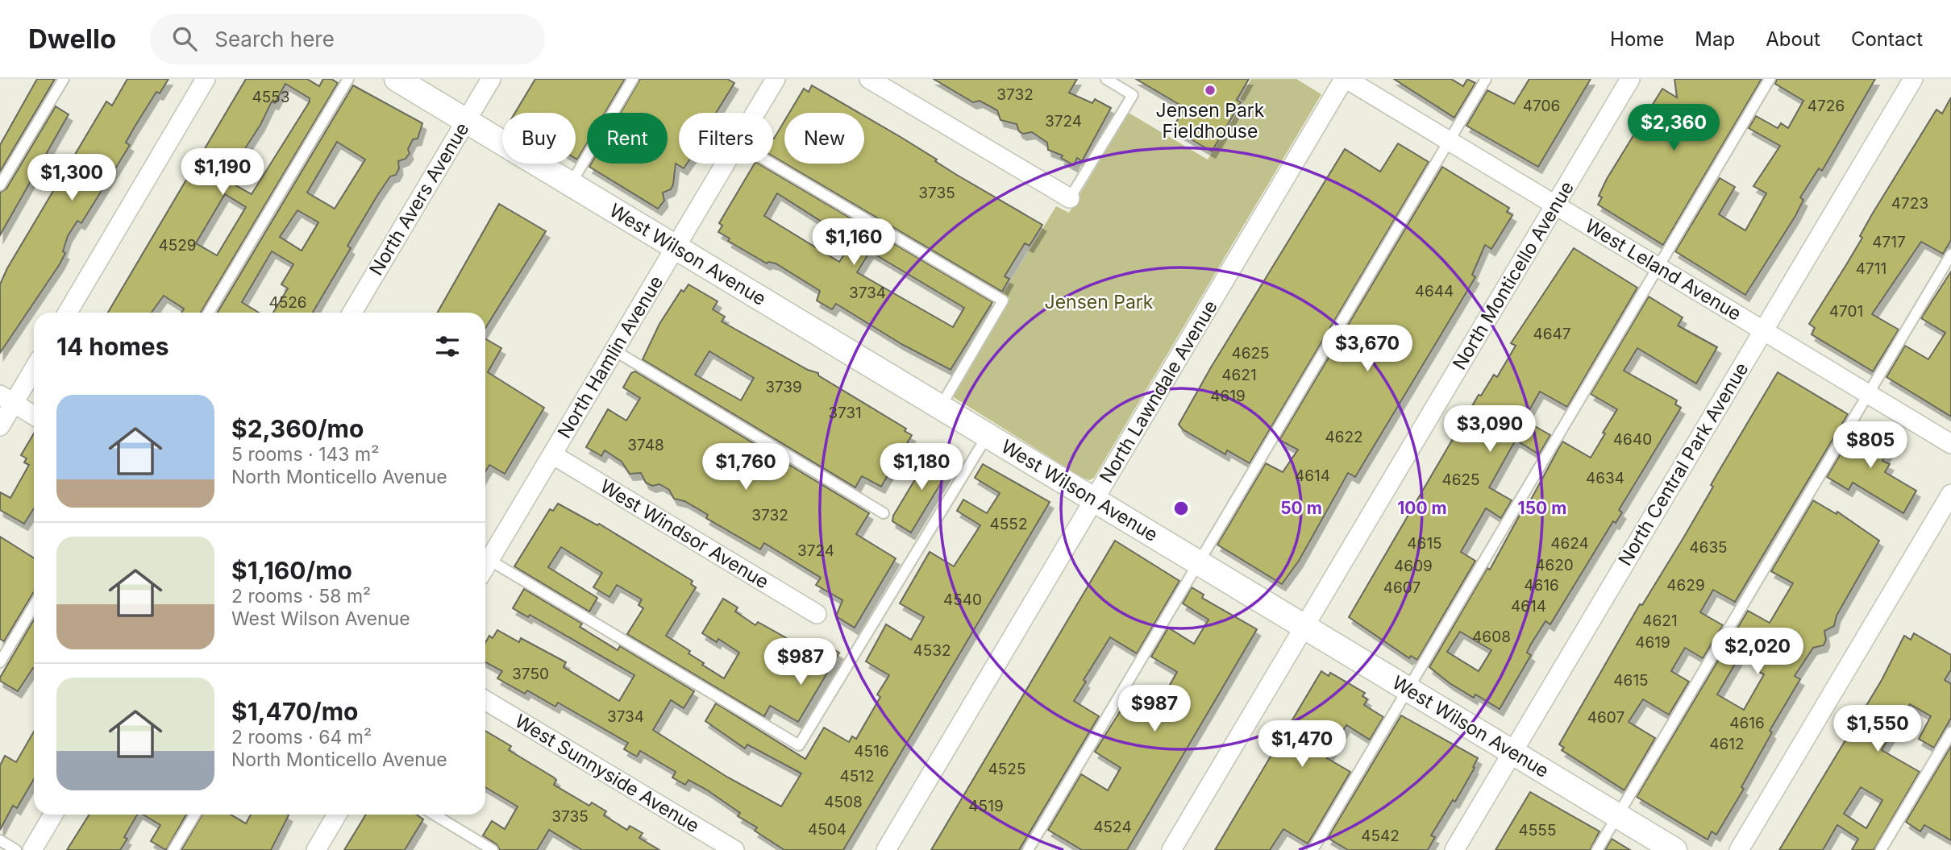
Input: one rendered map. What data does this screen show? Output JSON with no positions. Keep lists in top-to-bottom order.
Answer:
{
  "streets": {
    "street": [
      "North Avers Avenue",
      "West Wilson Avenue",
      "West Leland Avenue",
      "North Monticello Avenue",
      "North Hamlin Avenue",
      "North Lawndale Avenue",
      "North Central Park Avenue",
      "West Windsor Avenue",
      "West Sunnyside Avenue"
    ]
  },
  "crossings": [
    ["North Avers Avenue", "West Wilson Avenue"],
    ["West Wilson Avenue", "North Monticello Avenue"],
    ["West Wilson Avenue", "North Hamlin Avenue"],
    ["West Wilson Avenue", "North Lawndale Avenue"],
    ["West Wilson Avenue", "North Central Park Avenue"],
    ["West Leland Avenue", "North Monticello Avenue"],
    ["West Leland Avenue", "North Lawndale Avenue"],
    ["West Leland Avenue", "North Central Park Avenue"],
    ["North Hamlin Avenue", "West Windsor Avenue"]
  ],
  "parks": ["Jensen Park"],
  "places": ["Jensen Park Fieldhouse"],
  "house_numbers": [
    "3732",
    "4553",
    "4706",
    "4726",
    "3724",
    "3735",
    "4723",
    "4717",
    "4529",
    "4711",
    "4644",
    "3734",
    "4526",
    "4701",
    "4647",
    "4625",
    "4621",
    "3739",
    "4619",
    "3731",
    "4622",
    "4640",
    "3748",
    "4614",
    "4634",
    "4625",
    "3732",
    "4552",
    "4615",
    "4624",
    "4635",
    "3724",
    "4620",
    "4609",
    "4616",
    "4629",
    "4607",
    "4540",
    "4614",
    "4621",
    "4608",
    "4619",
    "4532",
    "3750",
    "4615",
    "3734",
    "4607",
    "4616",
    "4612",
    "4516",
    "4525",
    "4512",
    "4508",
    "4519",
    "3735",
    "4524",
    "4504",
    "4555",
    "4542"
  ],
  "page": {
    "header": "Dwello",
    "search": "Search here",
    "nav": [
      "Home",
      "Map",
      "About",
      "Contact"
    ],
    "price": [
      "$2,360",
      "$1,190",
      "$1,300",
      "$1,160",
      "$3,670",
      "$3,090",
      "$805",
      "$1,760",
      "$1,180",
      "$2,020",
      "$987",
      "$987",
      "$1,550",
      "$1,470"
    ],
    "chip": [
      "Buy",
      "Rent",
      "Filters",
      "New"
    ],
    "heading": "14 homes",
    "list": [
      {
        "name": "$2,360/mo",
        "note": "5 rooms · 143 m² · North Monticello Avenue"
      },
      {
        "name": "$1,160/mo",
        "note": "2 rooms · 58 m² · West Wilson Avenue"
      },
      {
        "name": "$1,470/mo",
        "note": "2 rooms · 64 m² · North Monticello Avenue"
      }
    ]
  },
  "rings": ["50 m", "100 m", "150 m"]
}
